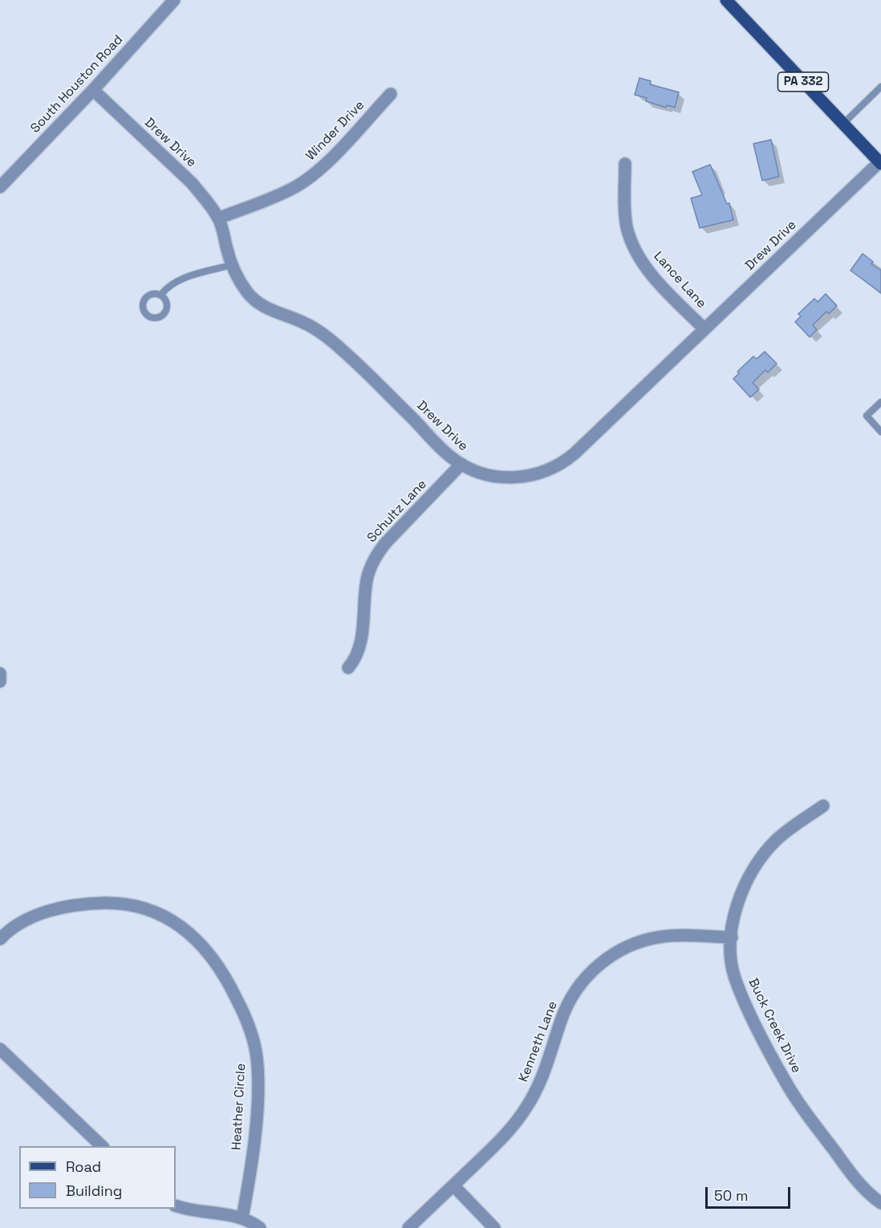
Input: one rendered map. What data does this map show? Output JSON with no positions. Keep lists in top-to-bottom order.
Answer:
{
  "streets": {
    "main road": ["PA 332"],
    "street": [
      "South Houston Road",
      "Winder Drive",
      "Drew Drive",
      "Lance Lane",
      "Schultz Lane",
      "Buck Creek Drive",
      "Kenneth Lane",
      "Heather Circle"
    ]
  },
  "crossings": [
    ["PA 332", "Drew Drive"],
    ["South Houston Road", "Drew Drive"],
    ["Winder Drive", "Drew Drive"],
    ["Drew Drive", "Lance Lane"],
    ["Drew Drive", "Schultz Lane"],
    ["Buck Creek Drive", "Kenneth Lane"]
  ],
  "legend": ["Road", "Building"],
  "scale_bar": "50 m"
}
